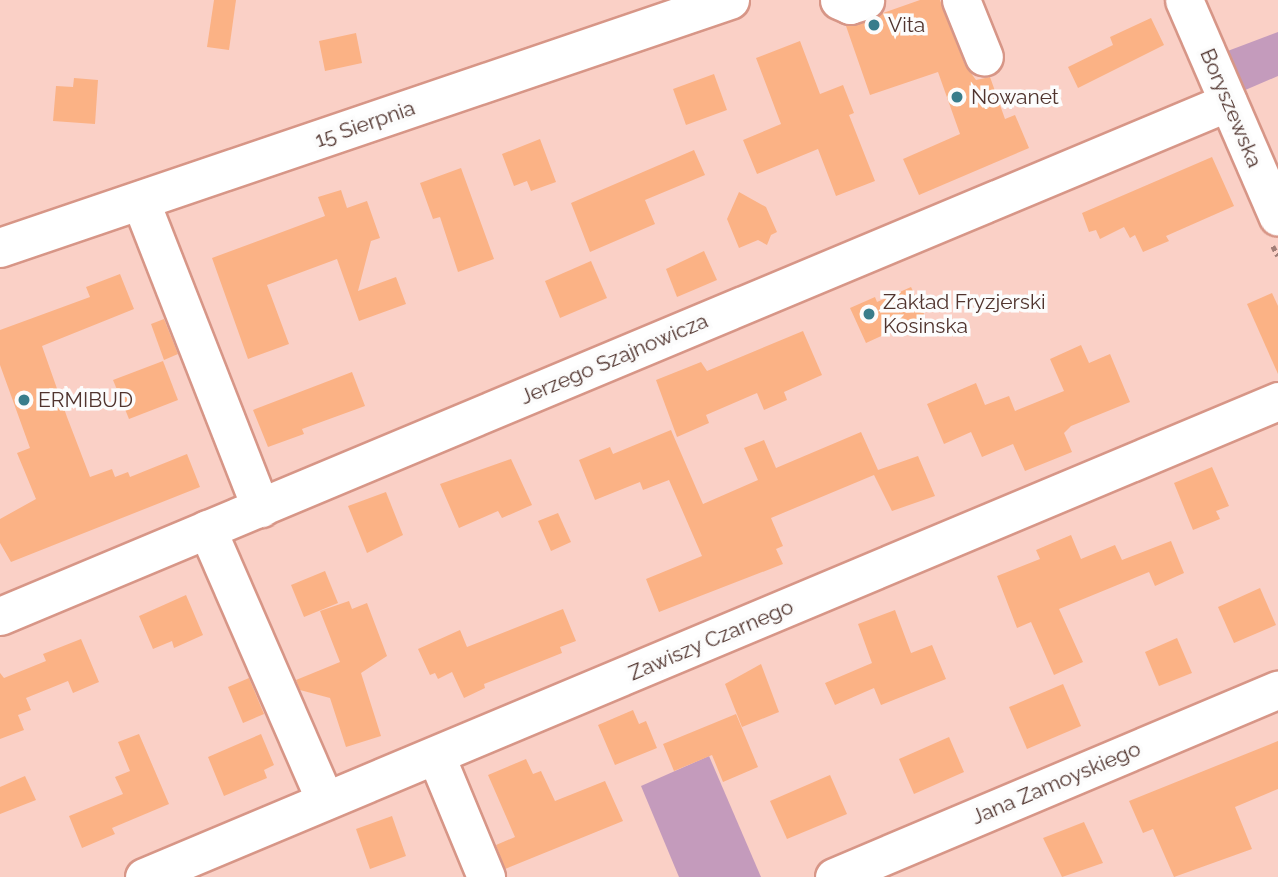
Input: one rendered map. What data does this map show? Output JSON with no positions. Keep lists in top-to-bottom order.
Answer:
{
  "streets": {
    "main road": ["15 Sierpnia"],
    "street": [
      "Boryszewska",
      "Jerzego Szajnowicza",
      "Zawiszy Czarnego",
      "Jana Zamoyskiego"
    ]
  },
  "crossings": [
    ["Boryszewska", "Jerzego Szajnowicza"]
  ],
  "places": [
    "Vita",
    "Nowanet",
    "Zakład Fryzjerski Kosinska",
    "ERMIBUD"
  ]
}
